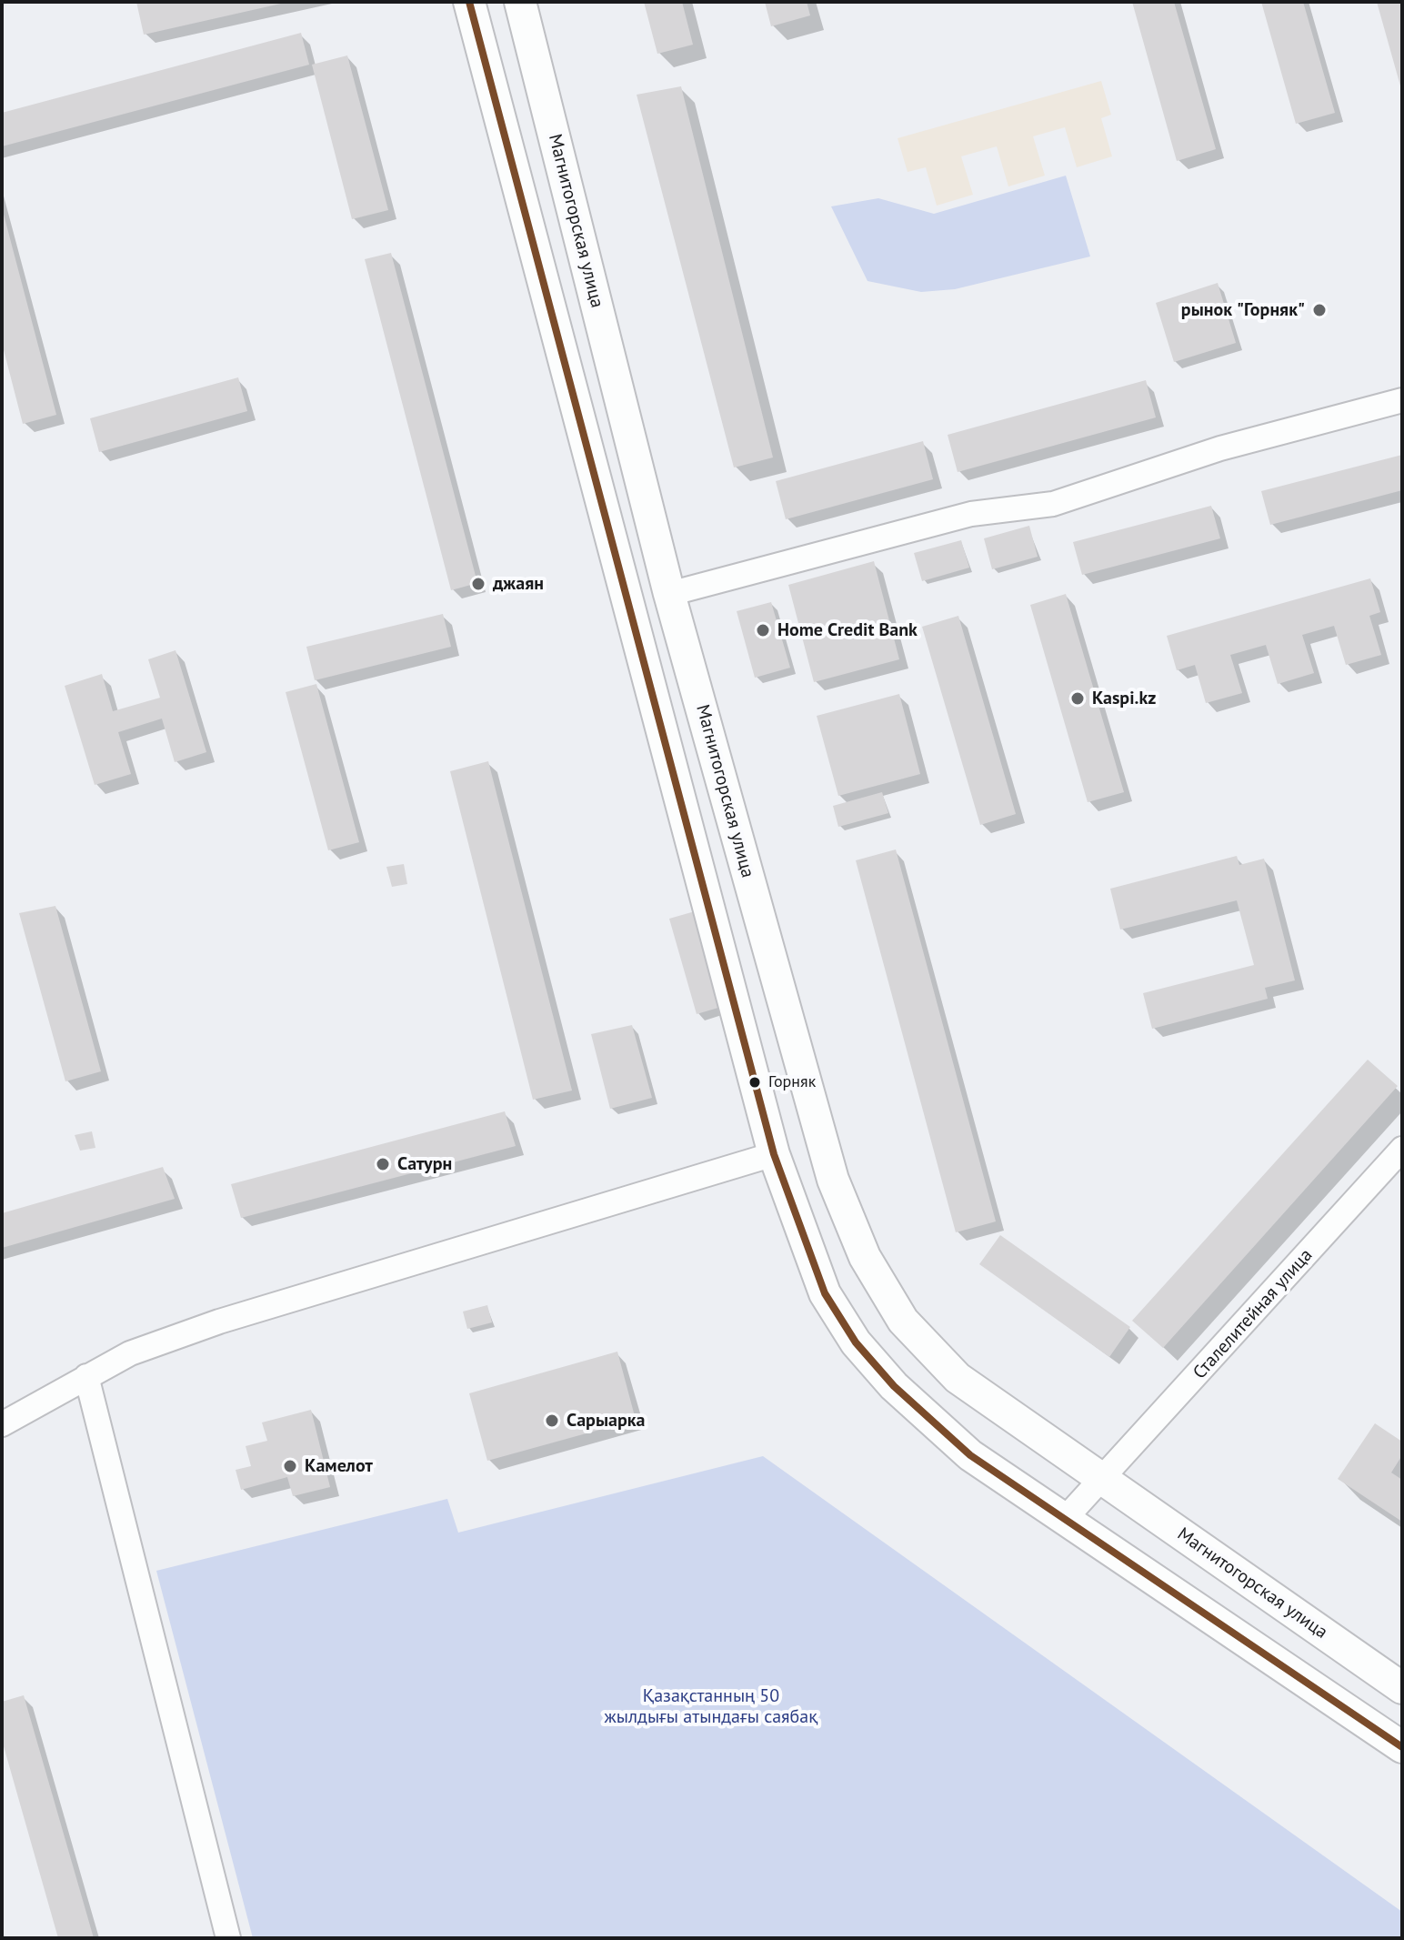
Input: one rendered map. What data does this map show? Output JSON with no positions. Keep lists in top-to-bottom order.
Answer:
{
  "streets": {
    "main road": ["Магнитогорская улица"],
    "street": ["Сталелитейная улица"]
  },
  "crossings": [
    ["Магнитогорская улица", "Сталелитейная улица"]
  ],
  "parks": ["Қазақстанның 50 жылдығы атындағы саябақ"],
  "places": [
    "рынок \"Горняк\"",
    "джаян",
    "Home Credit Bank",
    "Kaspi.kz",
    "Горняк",
    "Сатурн",
    "Сарыарка",
    "Камелот"
  ]
}
